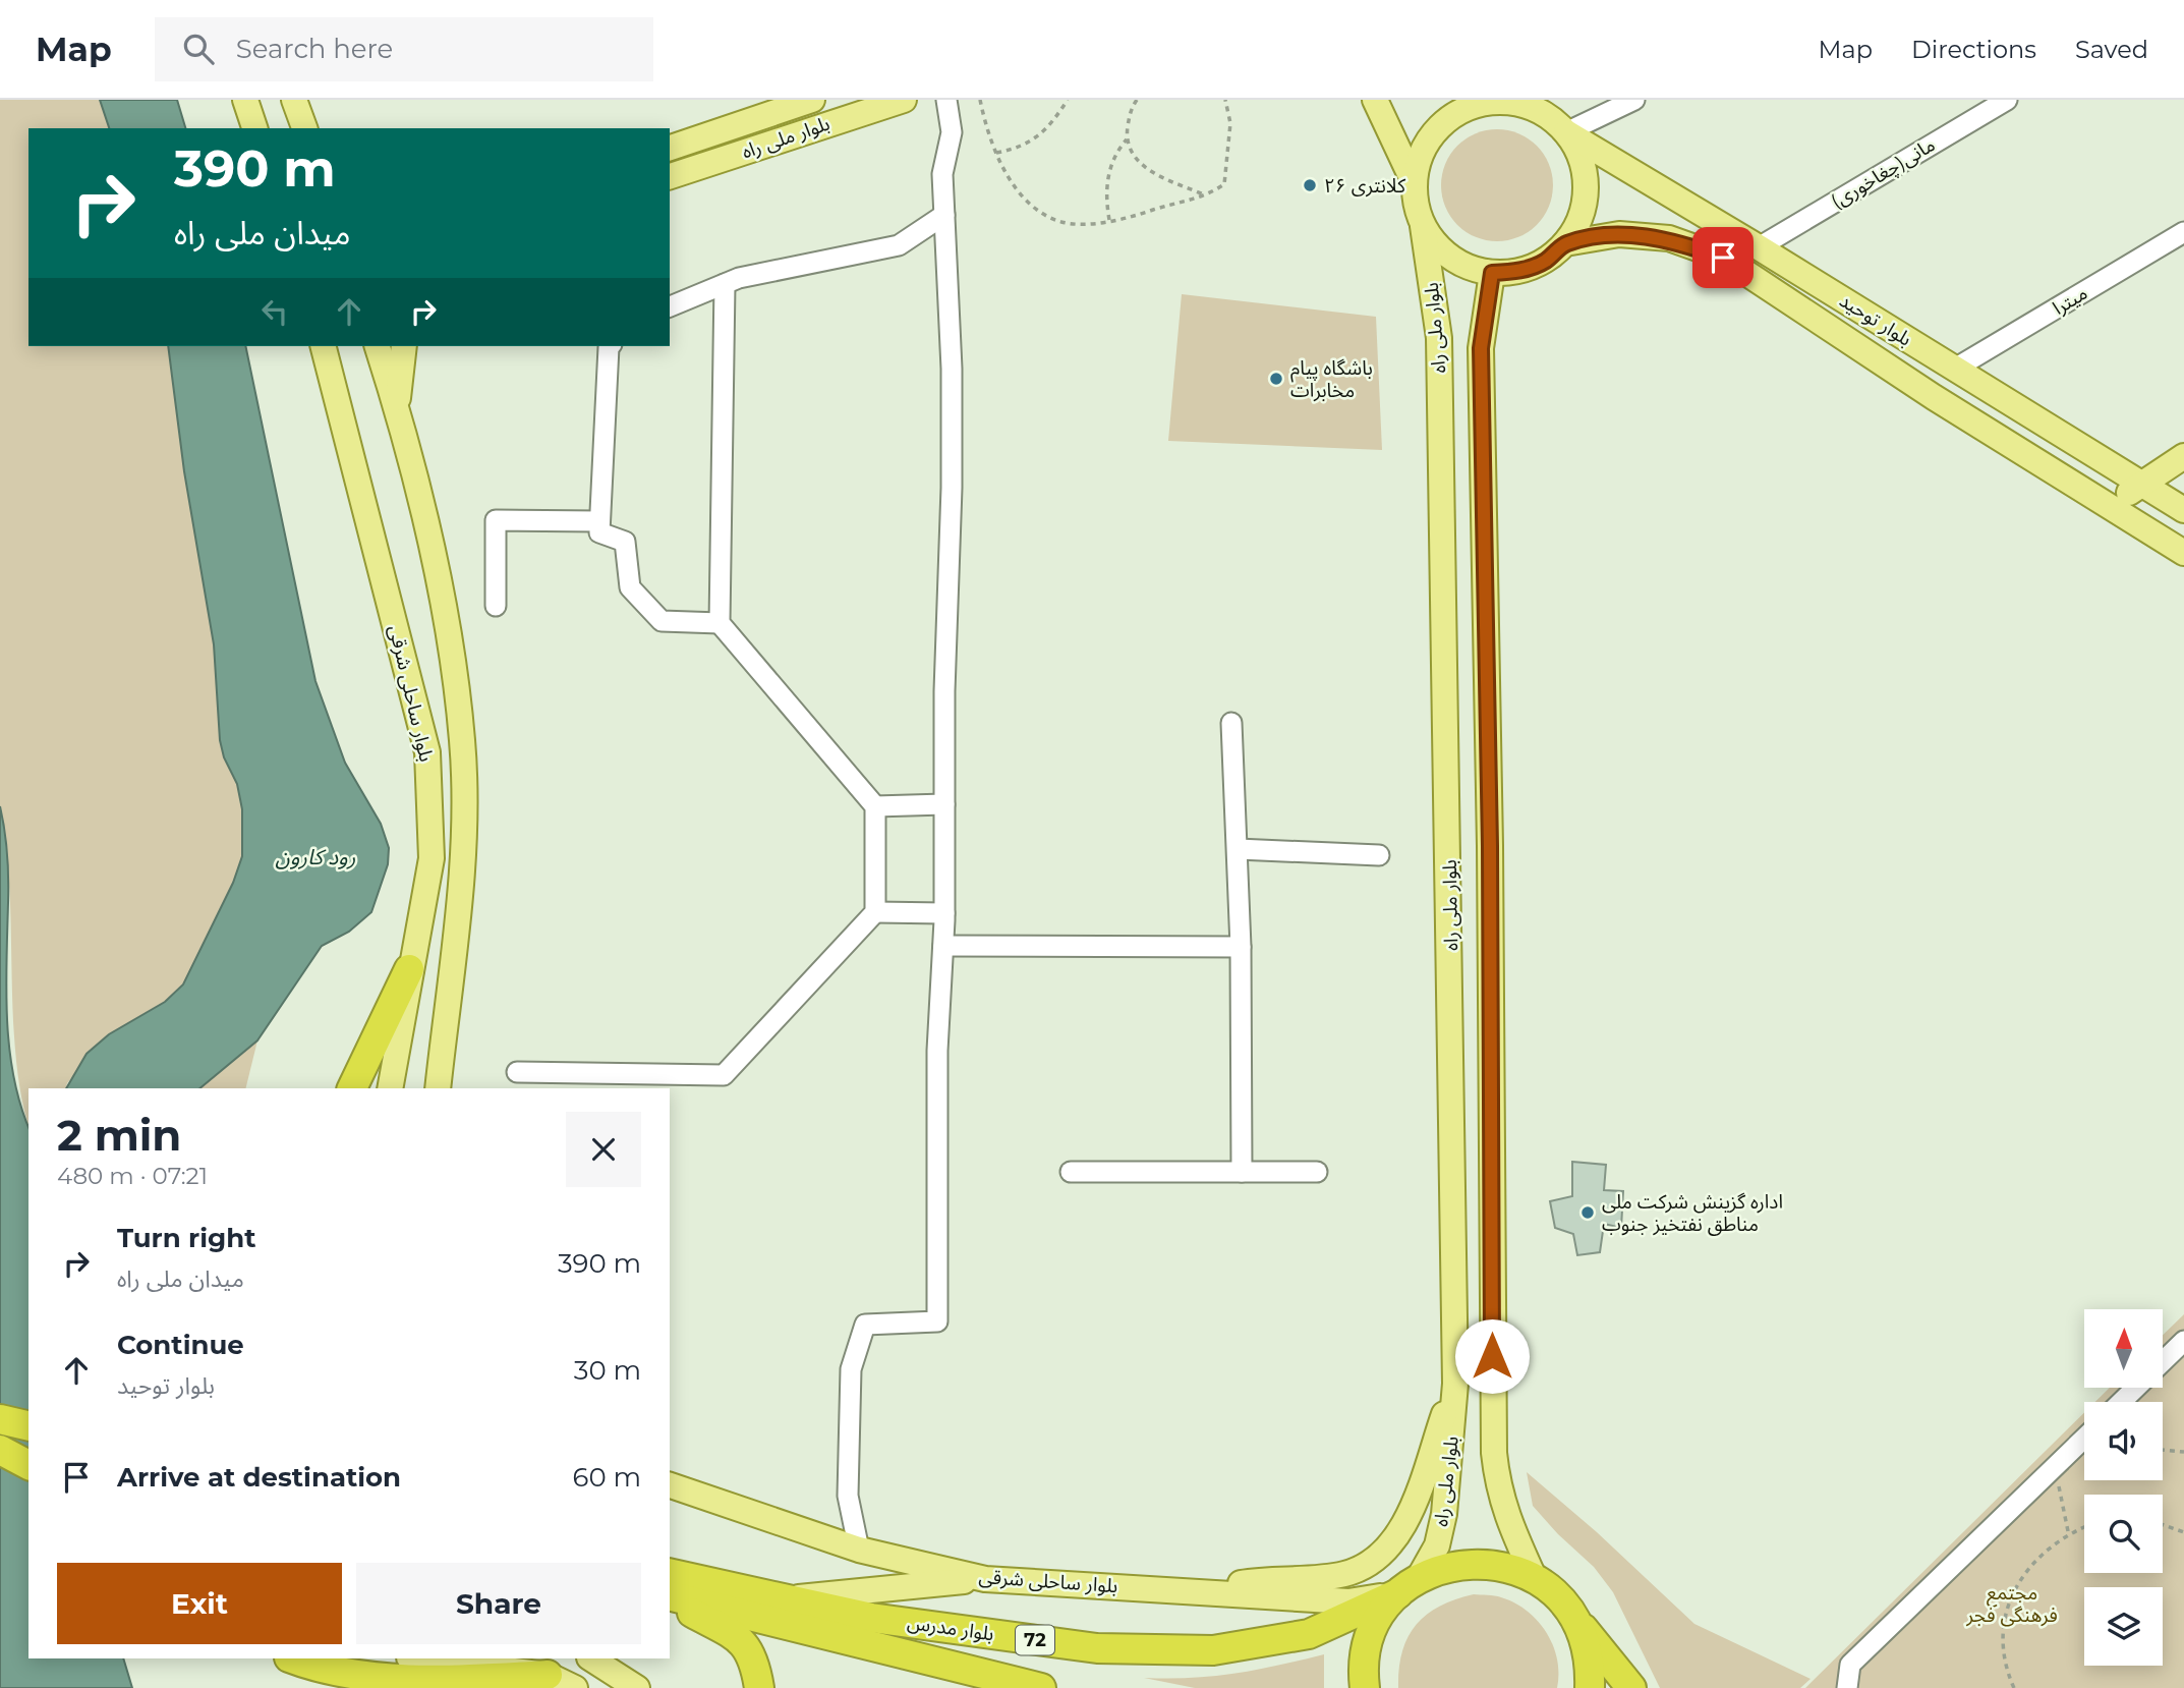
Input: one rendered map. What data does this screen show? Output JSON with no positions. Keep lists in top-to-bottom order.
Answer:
{
  "streets": {
    "highway": ["بلوار مدرس", "72"],
    "main road": ["بلوار ملی راه", "بلوار توحید", "بلوار ساحلی شرقی"],
    "street": ["مانی(چغاخوری)", "میترا"]
  },
  "crossings": [
    ["بلوار ملی راه", "بلوار توحید"],
    ["بلوار ملی راه", "بلوار ساحلی شرقی"],
    ["بلوار ملی راه", "بلوار مدرس"],
    ["بلوار ملی راه", "72"],
    ["مانی(چغاخوری)", "بلوار توحید"],
    ["میترا", "بلوار توحید"],
    ["بلوار ساحلی شرقی", "بلوار مدرس"],
    ["بلوار ساحلی شرقی", "72"],
    ["بلوار مدرس", "72"]
  ],
  "water": ["رود کارون"],
  "parks": ["مجتمع فرهنگی فجر"],
  "places": ["کلانتری ۲۶", "باشگاه پیام مخابرات", "اداره گزینش شرکت ملی مناطق نفتخیز جنوب"],
  "north": "top",
  "page": {
    "header": "Map",
    "search": "Search here",
    "nav": ["Map", "Directions", "Saved"],
    "turn": ["390 m", "میدان ملی راه"],
    "heading": ["2 min", "480 m · 07:21"],
    "list": [
      {
        "name": "Turn right",
        "note": "میدان ملی راه",
        "value": "390 m"
      },
      {
        "name": "Continue",
        "note": "بلوار توحید",
        "value": "30 m"
      },
      {
        "name": "Arrive at destination",
        "value": "60 m"
      }
    ],
    "buttons": ["Exit", "Share"]
  }
}
